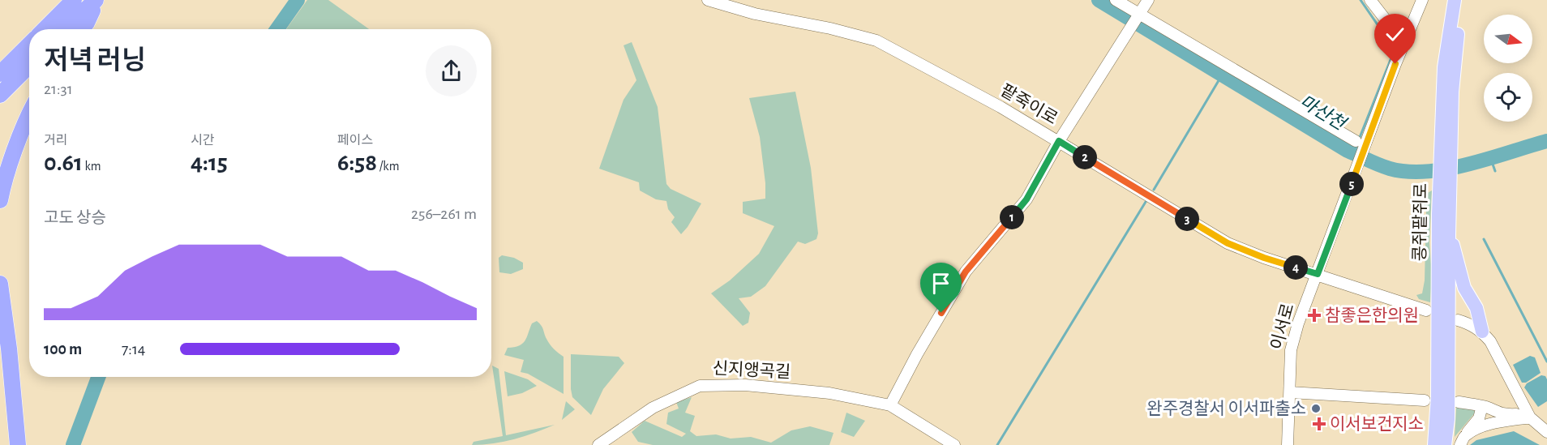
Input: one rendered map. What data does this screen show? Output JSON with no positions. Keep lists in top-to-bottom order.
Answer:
{
  "streets": {
    "main road": ["콩쥐팥쥐로"],
    "street": ["팥죽이로", "이서로", "신지앵곡길"]
  },
  "crossings": [
    ["팥죽이로", "이서로"]
  ],
  "water": ["마산천"],
  "places": {
    "health": ["참좋은한의원", "이서보건지소"],
    "other": ["완주경찰서 이서파출소"]
  },
  "north": "right",
  "page": {
    "heading": ["저녁 러닝", "21:31"],
    "stats": [
      ["거리", "0.61 km"],
      ["시간", "4:15"],
      ["페이스", "6:58 /km"]
    ],
    "pins": [
      "2",
      "5",
      "1",
      "3",
      "4"
    ],
    "chart": ["고도 상승", "256–261 m"],
    "list": [
      {
        "name": "100 m",
        "note": "7:14"
      }
    ]
  }
}
